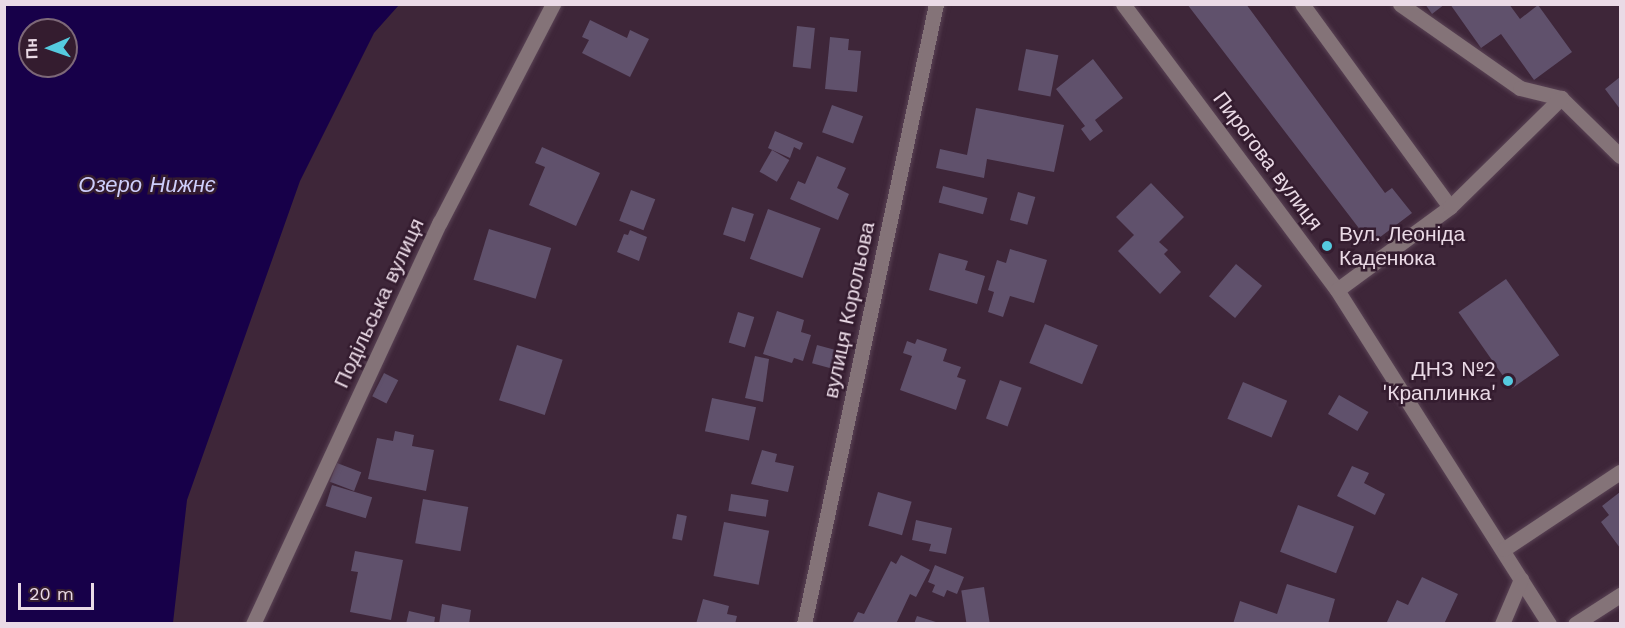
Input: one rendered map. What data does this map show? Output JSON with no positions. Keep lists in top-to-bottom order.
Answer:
{
  "streets": {
    "street": ["Пирогова вулиця", "Подільська вулиця", "вулиця Корольова"]
  },
  "water": ["Озеро Нижнє"],
  "places": ["Вул. Леоніда Каденюка", "ДНЗ №2 'Краплинка'"],
  "scale_bar": "20 m",
  "north": "left"
}
